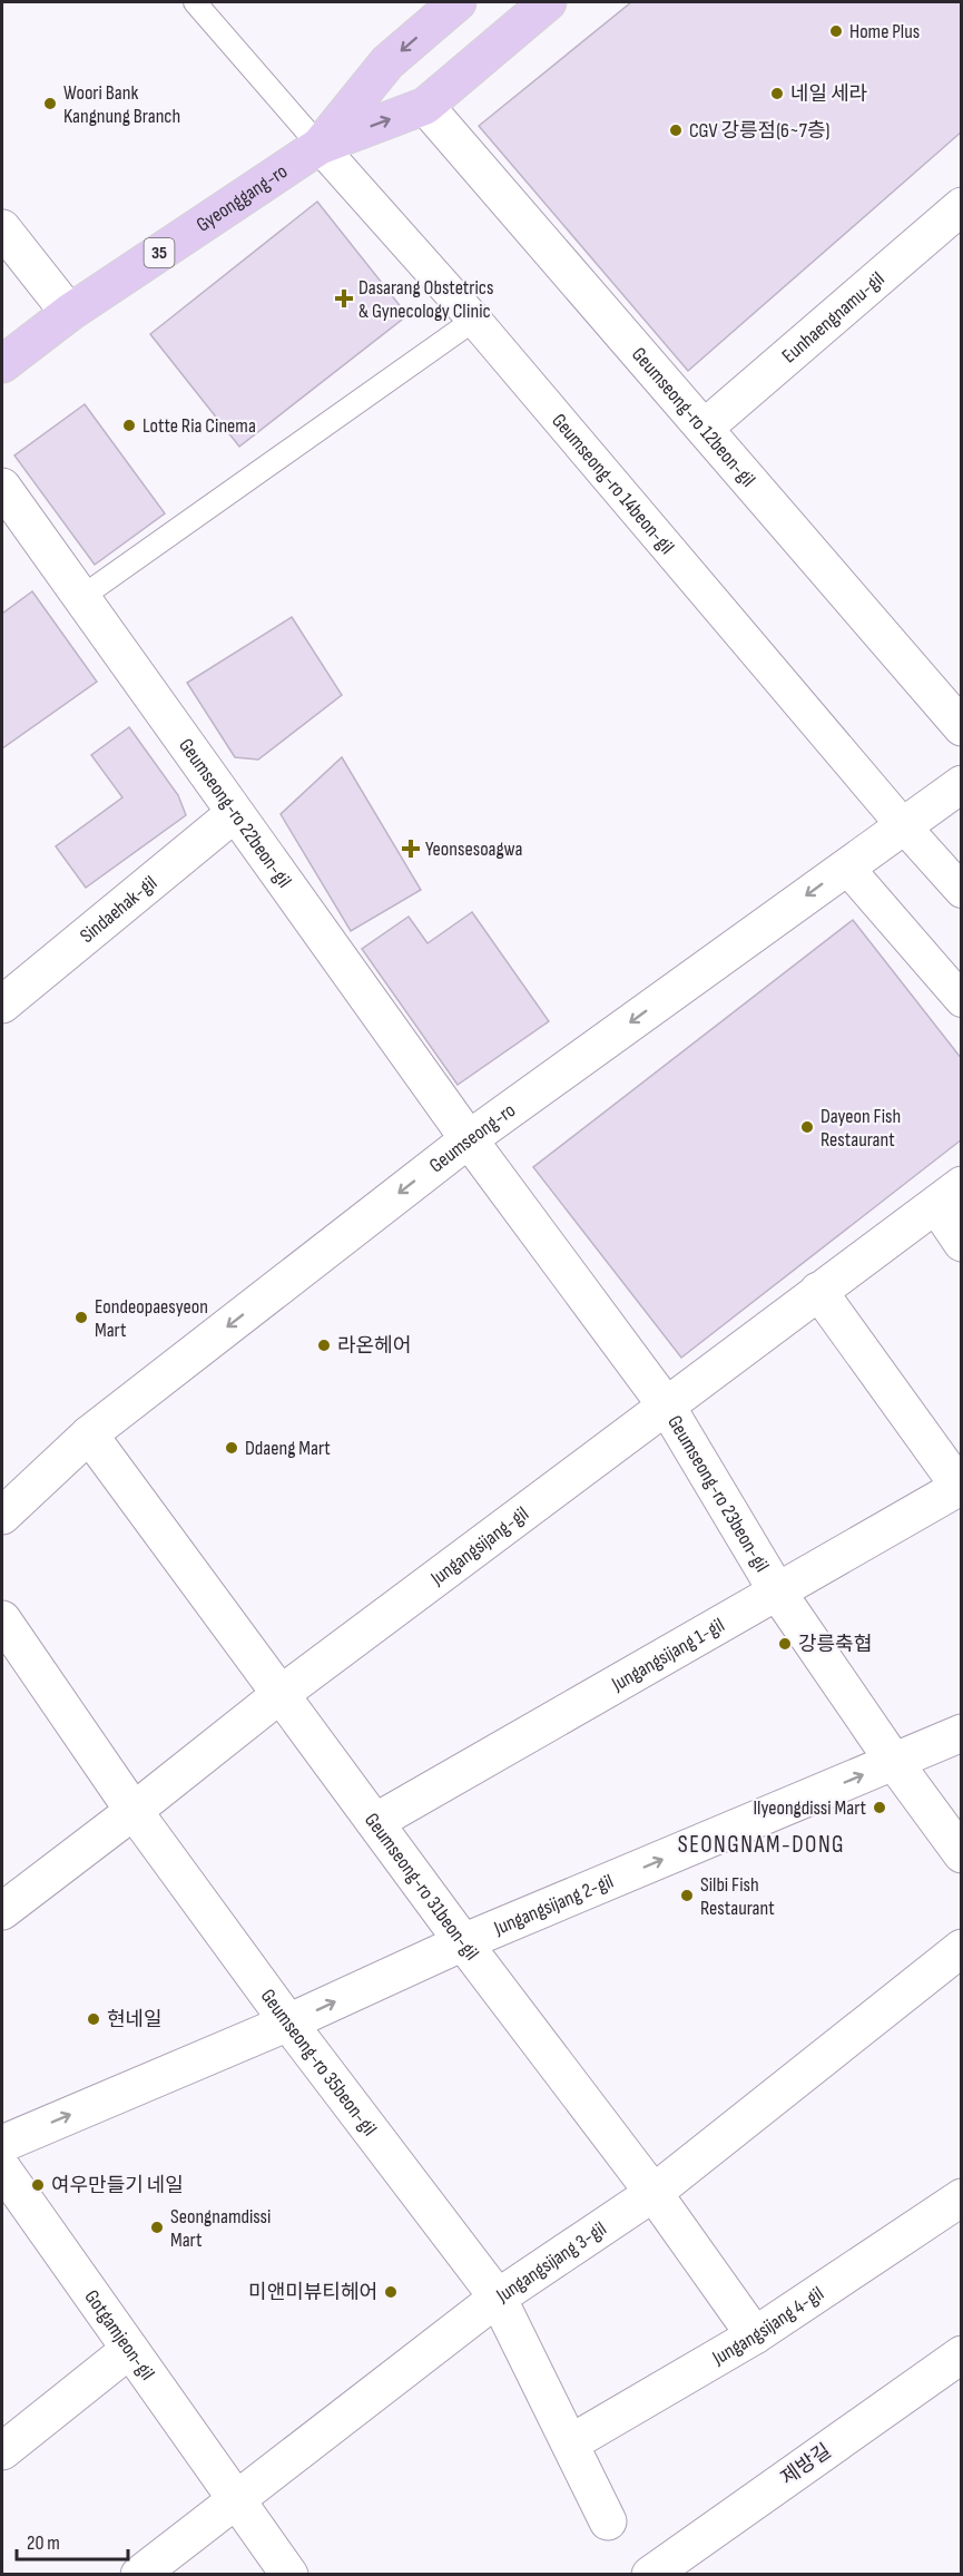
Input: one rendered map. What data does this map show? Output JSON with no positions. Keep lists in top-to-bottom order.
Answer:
{
  "streets": {
    "main road": ["Gyeonggang-ro", "35"],
    "street": [
      "Eunhaengnamu-gil",
      "Geumseong-ro 12beon-gil",
      "Geumseong-ro 14beon-gil",
      "Geumseong-ro 22beon-gil",
      "Sindaehak-gil",
      "Geumseong-ro",
      "Geumseong-ro 23beon-gil",
      "Jungangsijang-gil",
      "Jungangsijang 1-gil",
      "Geumseong-ro 31beon-gil",
      "Jungangsijang 2-gil",
      "Geumseong-ro 35beon-gil",
      "Jungangsijang 3-gil",
      "Jungangsijang 4-gil",
      "Gotgamjeon-gil",
      "제방길"
    ]
  },
  "crossings": [
    ["Gyeonggang-ro", "Geumseong-ro 12beon-gil"],
    ["Gyeonggang-ro", "Geumseong-ro 14beon-gil"],
    ["Eunhaengnamu-gil", "Geumseong-ro 12beon-gil"],
    ["Geumseong-ro 14beon-gil", "Geumseong-ro"],
    ["Geumseong-ro 22beon-gil", "Sindaehak-gil"],
    ["Geumseong-ro 22beon-gil", "Geumseong-ro"],
    ["Geumseong-ro 22beon-gil", "Geumseong-ro 23beon-gil"],
    ["Geumseong-ro", "Geumseong-ro 23beon-gil"],
    ["Geumseong-ro", "Geumseong-ro 31beon-gil"],
    ["Geumseong-ro 23beon-gil", "Jungangsijang-gil"],
    ["Geumseong-ro 23beon-gil", "Jungangsijang 1-gil"],
    ["Geumseong-ro 23beon-gil", "Jungangsijang 2-gil"],
    ["Jungangsijang-gil", "Geumseong-ro 31beon-gil"],
    ["Jungangsijang-gil", "Geumseong-ro 35beon-gil"],
    ["Jungangsijang 1-gil", "Geumseong-ro 31beon-gil"],
    ["Geumseong-ro 31beon-gil", "Jungangsijang 2-gil"],
    ["Geumseong-ro 31beon-gil", "Jungangsijang 3-gil"],
    ["Geumseong-ro 31beon-gil", "Jungangsijang 4-gil"],
    ["Jungangsijang 2-gil", "Geumseong-ro 35beon-gil"],
    ["Geumseong-ro 35beon-gil", "Jungangsijang 3-gil"],
    ["Geumseong-ro 35beon-gil", "Jungangsijang 4-gil"],
    ["Jungangsijang 3-gil", "Gotgamjeon-gil"]
  ],
  "one_way": ["Geumseong-ro", "Jungangsijang 2-gil"],
  "districts": ["SEONGNAM-DONG"],
  "places": {
    "other": [
      "Home Plus",
      "네일 세라",
      "Woori Bank Kangnung Branch",
      "CGV 강릉점(6~7층)",
      "Lotte Ria Cinema",
      "Dayeon Fish Restaurant",
      "Eondeopaesyeon Mart",
      "라온헤어",
      "Ddaeng Mart",
      "강릉축협",
      "Ilyeongdissi Mart",
      "Silbi Fish Restaurant",
      "현네일",
      "여우만들기 네일",
      "Seongnamdissi Mart",
      "미앤미뷰티헤어"
    ],
    "health": ["Dasarang Obstetrics & Gynecology Clinic", "Yeonsesoagwa"]
  },
  "scale_bar": "20 m"
}
